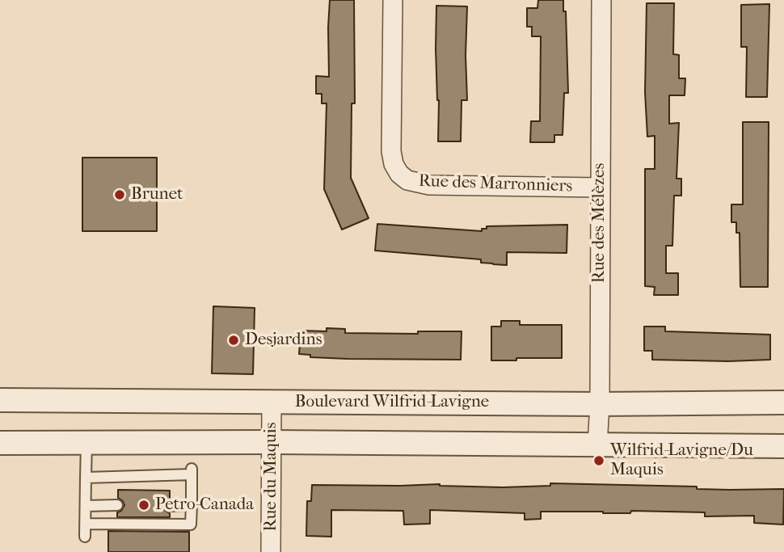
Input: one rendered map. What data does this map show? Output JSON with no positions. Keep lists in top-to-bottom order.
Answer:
{
  "streets": {
    "street": [
      "Rue des Marronniers",
      "Rue des Mélèzes",
      "Boulevard Wilfrid-Lavigne",
      "Rue du Maquis"
    ]
  },
  "crossings": [
    ["Rue des Marronniers", "Rue des Mélèzes"],
    ["Rue des Mélèzes", "Boulevard Wilfrid-Lavigne"],
    ["Boulevard Wilfrid-Lavigne", "Rue du Maquis"]
  ],
  "places": [
    "Brunet",
    "Desjardins",
    "Wilfrid-Lavigne/Du Maquis",
    "Petro-Canada"
  ]
}
